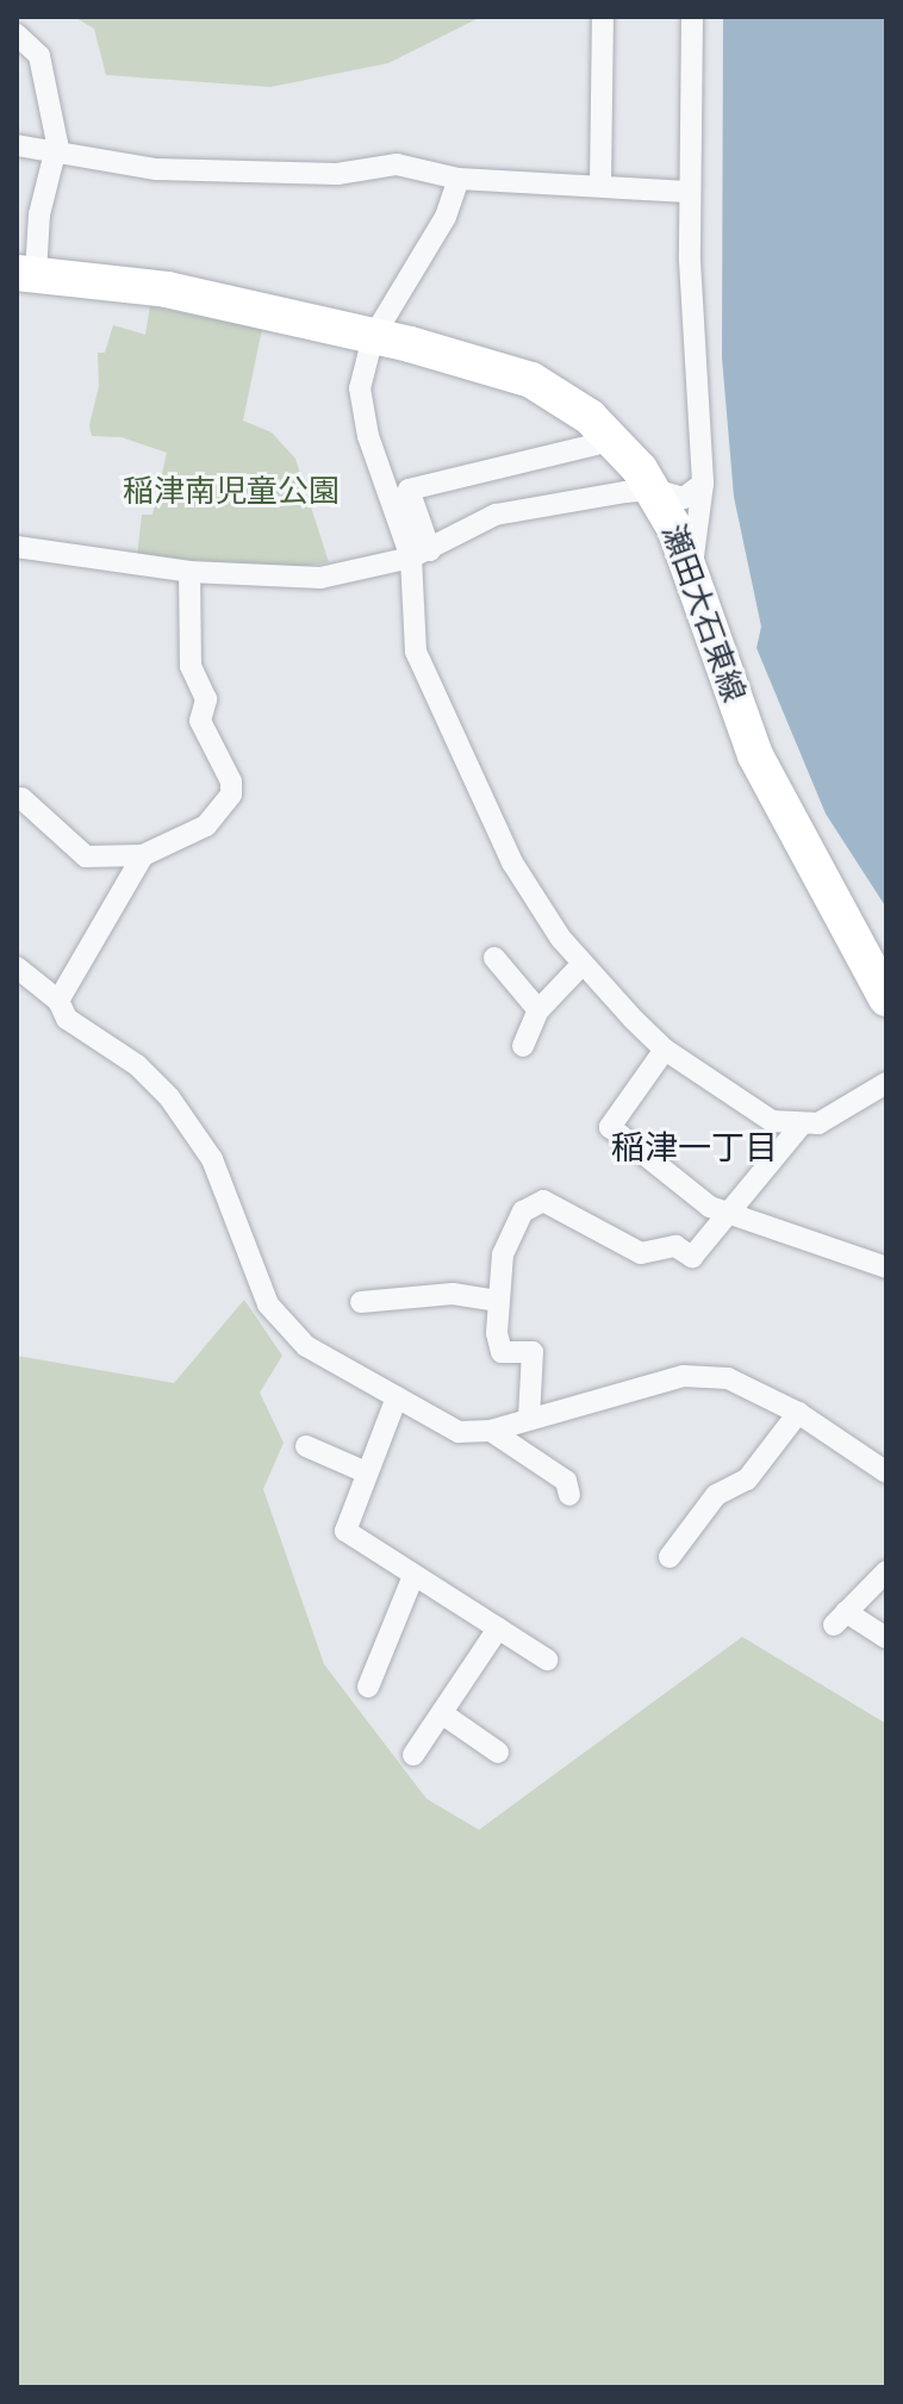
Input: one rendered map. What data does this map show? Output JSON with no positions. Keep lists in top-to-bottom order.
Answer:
{
  "streets": {
    "main road": ["瀬田大石東線"]
  },
  "districts": ["稲津一丁目"],
  "parks": ["稲津南児童公園"]
}
